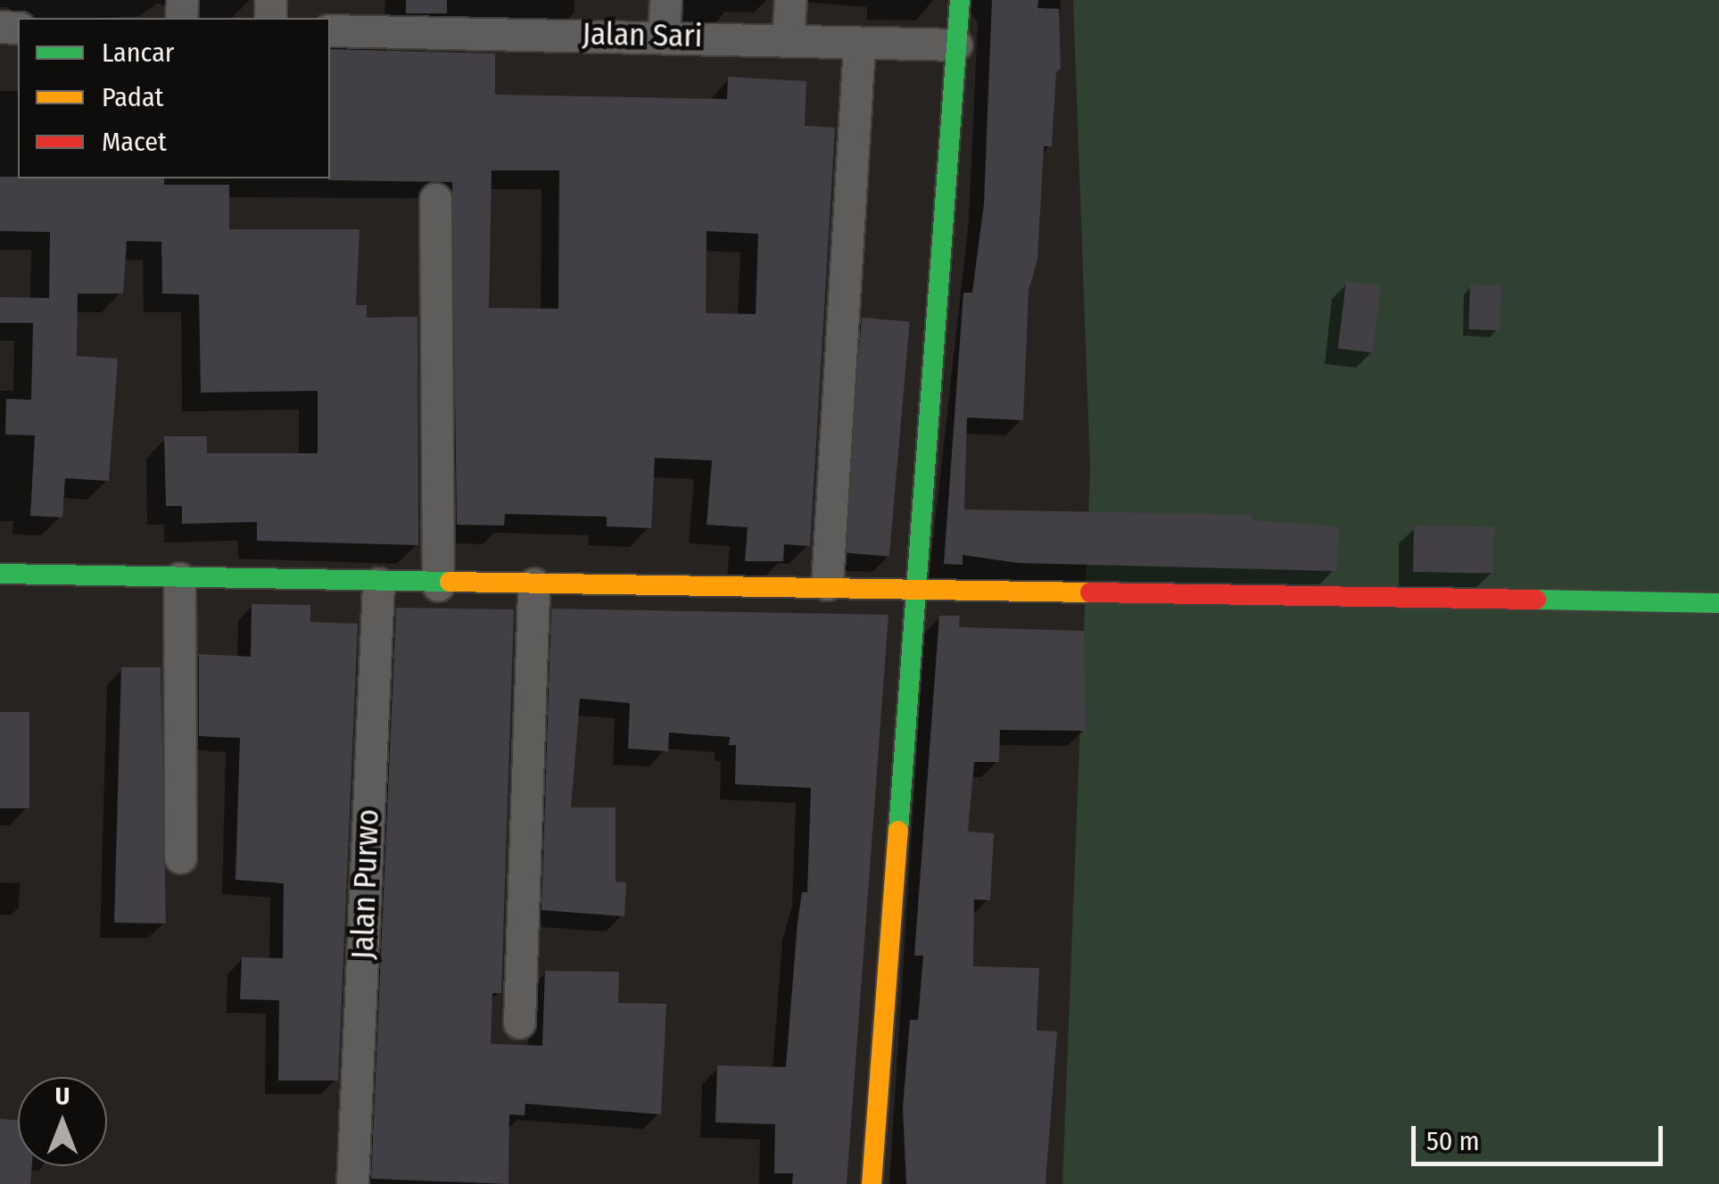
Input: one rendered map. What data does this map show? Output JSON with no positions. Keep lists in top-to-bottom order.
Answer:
{
  "streets": {
    "street": ["Jalan Sari", "Jalan Purwo"]
  },
  "legend": ["Lancar", "Padat", "Macet"],
  "scale_bar": "50 m",
  "north": "top"
}
